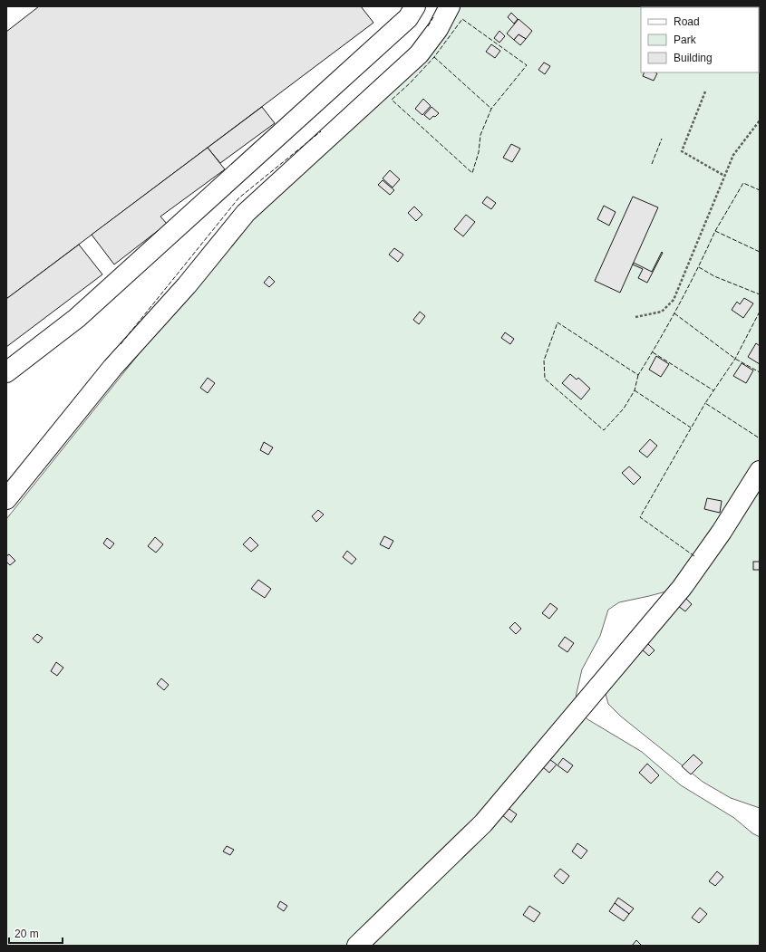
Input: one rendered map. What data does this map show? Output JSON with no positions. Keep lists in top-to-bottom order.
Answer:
{
  "legend": ["Road", "Park", "Building"],
  "scale_bar": "20 m"
}
